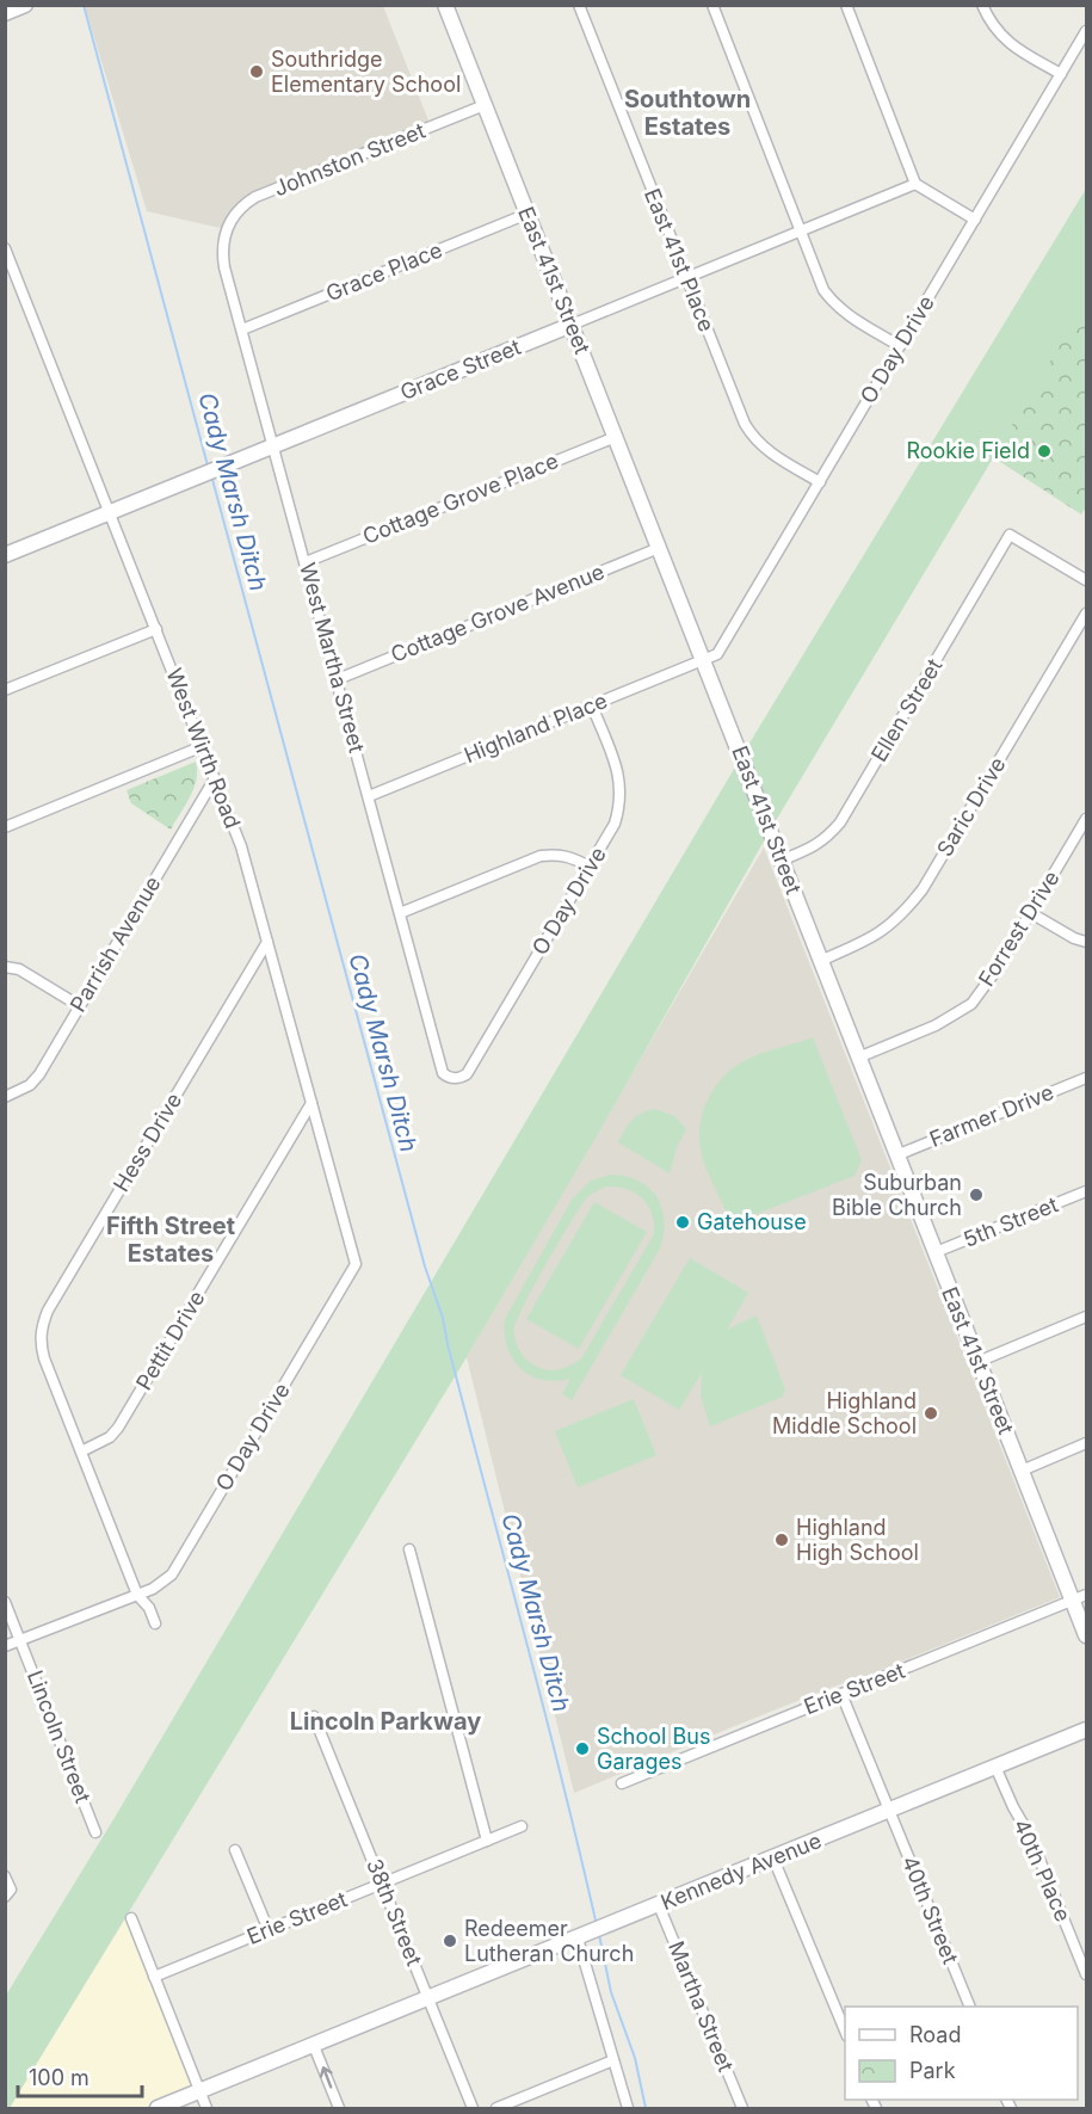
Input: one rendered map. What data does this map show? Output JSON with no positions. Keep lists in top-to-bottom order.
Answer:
{
  "streets": {
    "street": [
      "Johnston Street",
      "East 41st Place",
      "Grace Place",
      "East 41st Street",
      "O Day Drive",
      "Grace Street",
      "Cottage Grove Place",
      "Cottage Grove Avenue",
      "West Martha Street",
      "Ellen Street",
      "Highland Place",
      "West Wirth Road",
      "Saric Drive",
      "Forrest Drive",
      "Parrish Avenue",
      "Farmer Drive",
      "Hess Drive",
      "5th Street",
      "Pettit Drive",
      "Erie Street",
      "Lincoln Street",
      "40th Place",
      "Kennedy Avenue",
      "40th Street",
      "38th Street",
      "Martha Street"
    ]
  },
  "crossings": [
    ["Johnston Street", "East 41st Street"],
    ["Johnston Street", "West Martha Street"],
    ["East 41st Place", "O Day Drive"],
    ["East 41st Place", "Grace Street"],
    ["Grace Place", "East 41st Street"],
    ["Grace Place", "West Martha Street"],
    ["East 41st Street", "O Day Drive"],
    ["East 41st Street", "Grace Street"],
    ["East 41st Street", "Cottage Grove Place"],
    ["East 41st Street", "Cottage Grove Avenue"],
    ["East 41st Street", "Ellen Street"],
    ["East 41st Street", "Highland Place"],
    ["East 41st Street", "Saric Drive"],
    ["East 41st Street", "Forrest Drive"],
    ["East 41st Street", "Farmer Drive"],
    ["East 41st Street", "5th Street"],
    ["East 41st Street", "Erie Street"],
    ["O Day Drive", "West Martha Street"],
    ["O Day Drive", "Highland Place"],
    ["O Day Drive", "West Wirth Road"],
    ["O Day Drive", "Hess Drive"],
    ["O Day Drive", "Lincoln Street"],
    ["Grace Street", "West Martha Street"],
    ["Grace Street", "West Wirth Road"],
    ["Cottage Grove Place", "West Martha Street"],
    ["Cottage Grove Avenue", "West Martha Street"],
    ["West Martha Street", "Highland Place"],
    ["West Wirth Road", "Parrish Avenue"],
    ["West Wirth Road", "Hess Drive"],
    ["West Wirth Road", "Pettit Drive"],
    ["Hess Drive", "Pettit Drive"],
    ["Erie Street", "40th Street"],
    ["Erie Street", "38th Street"],
    ["40th Place", "Kennedy Avenue"],
    ["Kennedy Avenue", "40th Street"],
    ["Kennedy Avenue", "38th Street"],
    ["Kennedy Avenue", "Martha Street"]
  ],
  "districts": ["Southtown Estates", "Fifth Street Estates", "Lincoln Parkway"],
  "water": ["Cady Marsh Ditch"],
  "places": [
    "Southridge Elementary School",
    "Rookie Field",
    "Suburban Bible Church",
    "Gatehouse",
    "Highland Middle School",
    "Highland High School",
    "School Bus Garages",
    "Redeemer Lutheran Church"
  ],
  "legend": ["Road", "Park"],
  "scale_bar": "100 m"
}
